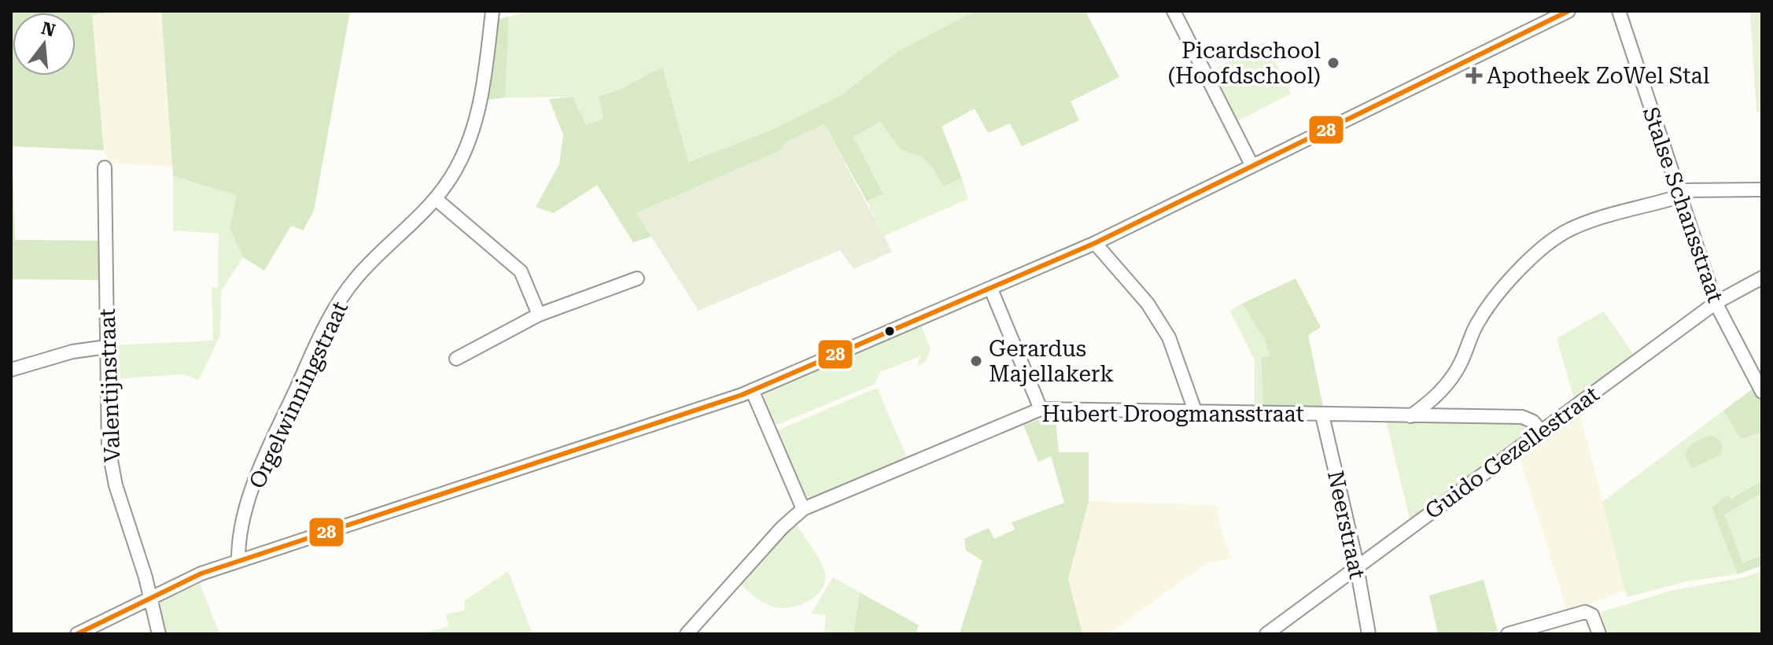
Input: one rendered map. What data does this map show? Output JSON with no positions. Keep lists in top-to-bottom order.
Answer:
{
  "streets": {
    "street": [
      "Stalse Schansstraat",
      "Valentijnstraat",
      "Orgelwinningstraat",
      "Hubert Droogmansstraat",
      "Guido Gezellestraat",
      "Neerstraat"
    ]
  },
  "crossings": [
    ["Stalse Schansstraat", "Guido Gezellestraat"],
    ["Hubert Droogmansstraat", "Guido Gezellestraat"],
    ["Hubert Droogmansstraat", "Neerstraat"],
    ["Guido Gezellestraat", "Neerstraat"]
  ],
  "places": {
    "other": ["Picardschool (Hoofdschool)", "Gerardus Majellakerk"],
    "health": ["Apotheek ZoWel Stal"]
  },
  "lines": ["transit line 28"],
  "north": "top"
}
